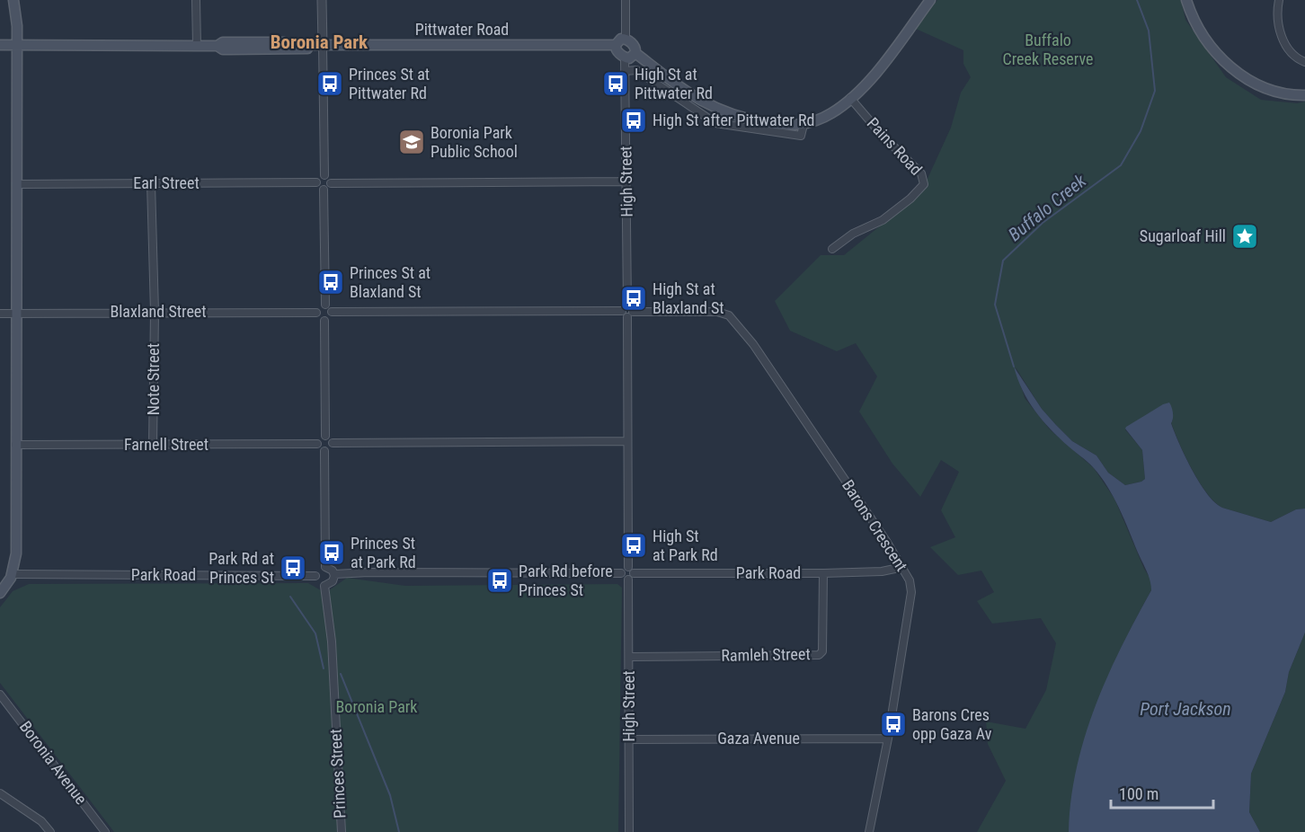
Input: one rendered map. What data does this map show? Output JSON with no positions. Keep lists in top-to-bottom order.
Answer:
{
  "streets": {
    "main road": ["Pittwater Road"],
    "street": [
      "Pains Road",
      "High Street",
      "Earl Street",
      "Blaxland Street",
      "Note Street",
      "Farnell Street",
      "Barons Crescent",
      "Park Road",
      "Ramleh Street",
      "Gaza Avenue",
      "Boronia Avenue",
      "Princes Street"
    ]
  },
  "crossings": [
    ["Pittwater Road", "High Street"],
    ["High Street", "Barons Crescent"],
    ["High Street", "Park Road"],
    ["High Street", "Ramleh Street"],
    ["High Street", "Gaza Avenue"],
    ["Earl Street", "Note Street"],
    ["Blaxland Street", "Note Street"],
    ["Note Street", "Farnell Street"],
    ["Barons Crescent", "Park Road"],
    ["Barons Crescent", "Gaza Avenue"],
    ["Park Road", "Ramleh Street"],
    ["Park Road", "Princes Street"]
  ],
  "districts": ["Boronia Park"],
  "water": ["Buffalo Creek", "Port Jackson"],
  "parks": ["Buffalo Creek Reserve", "Boronia Park"],
  "places": {
    "bus stop": [
      "Princes St at Pittwater Rd",
      "High St at Pittwater Rd",
      "High St after Pittwater Rd",
      "Princes St at Blaxland St",
      "High St at Blaxland St",
      "High St at Park Rd",
      "Princes St at Park Rd",
      "Park Rd at Princes St",
      "Park Rd before Princes St",
      "Barons Cres opp Gaza Av"
    ],
    "school or university": ["Boronia Park Public School"],
    "place": ["Sugarloaf Hill"]
  },
  "scale_bar": "100 m"
}
